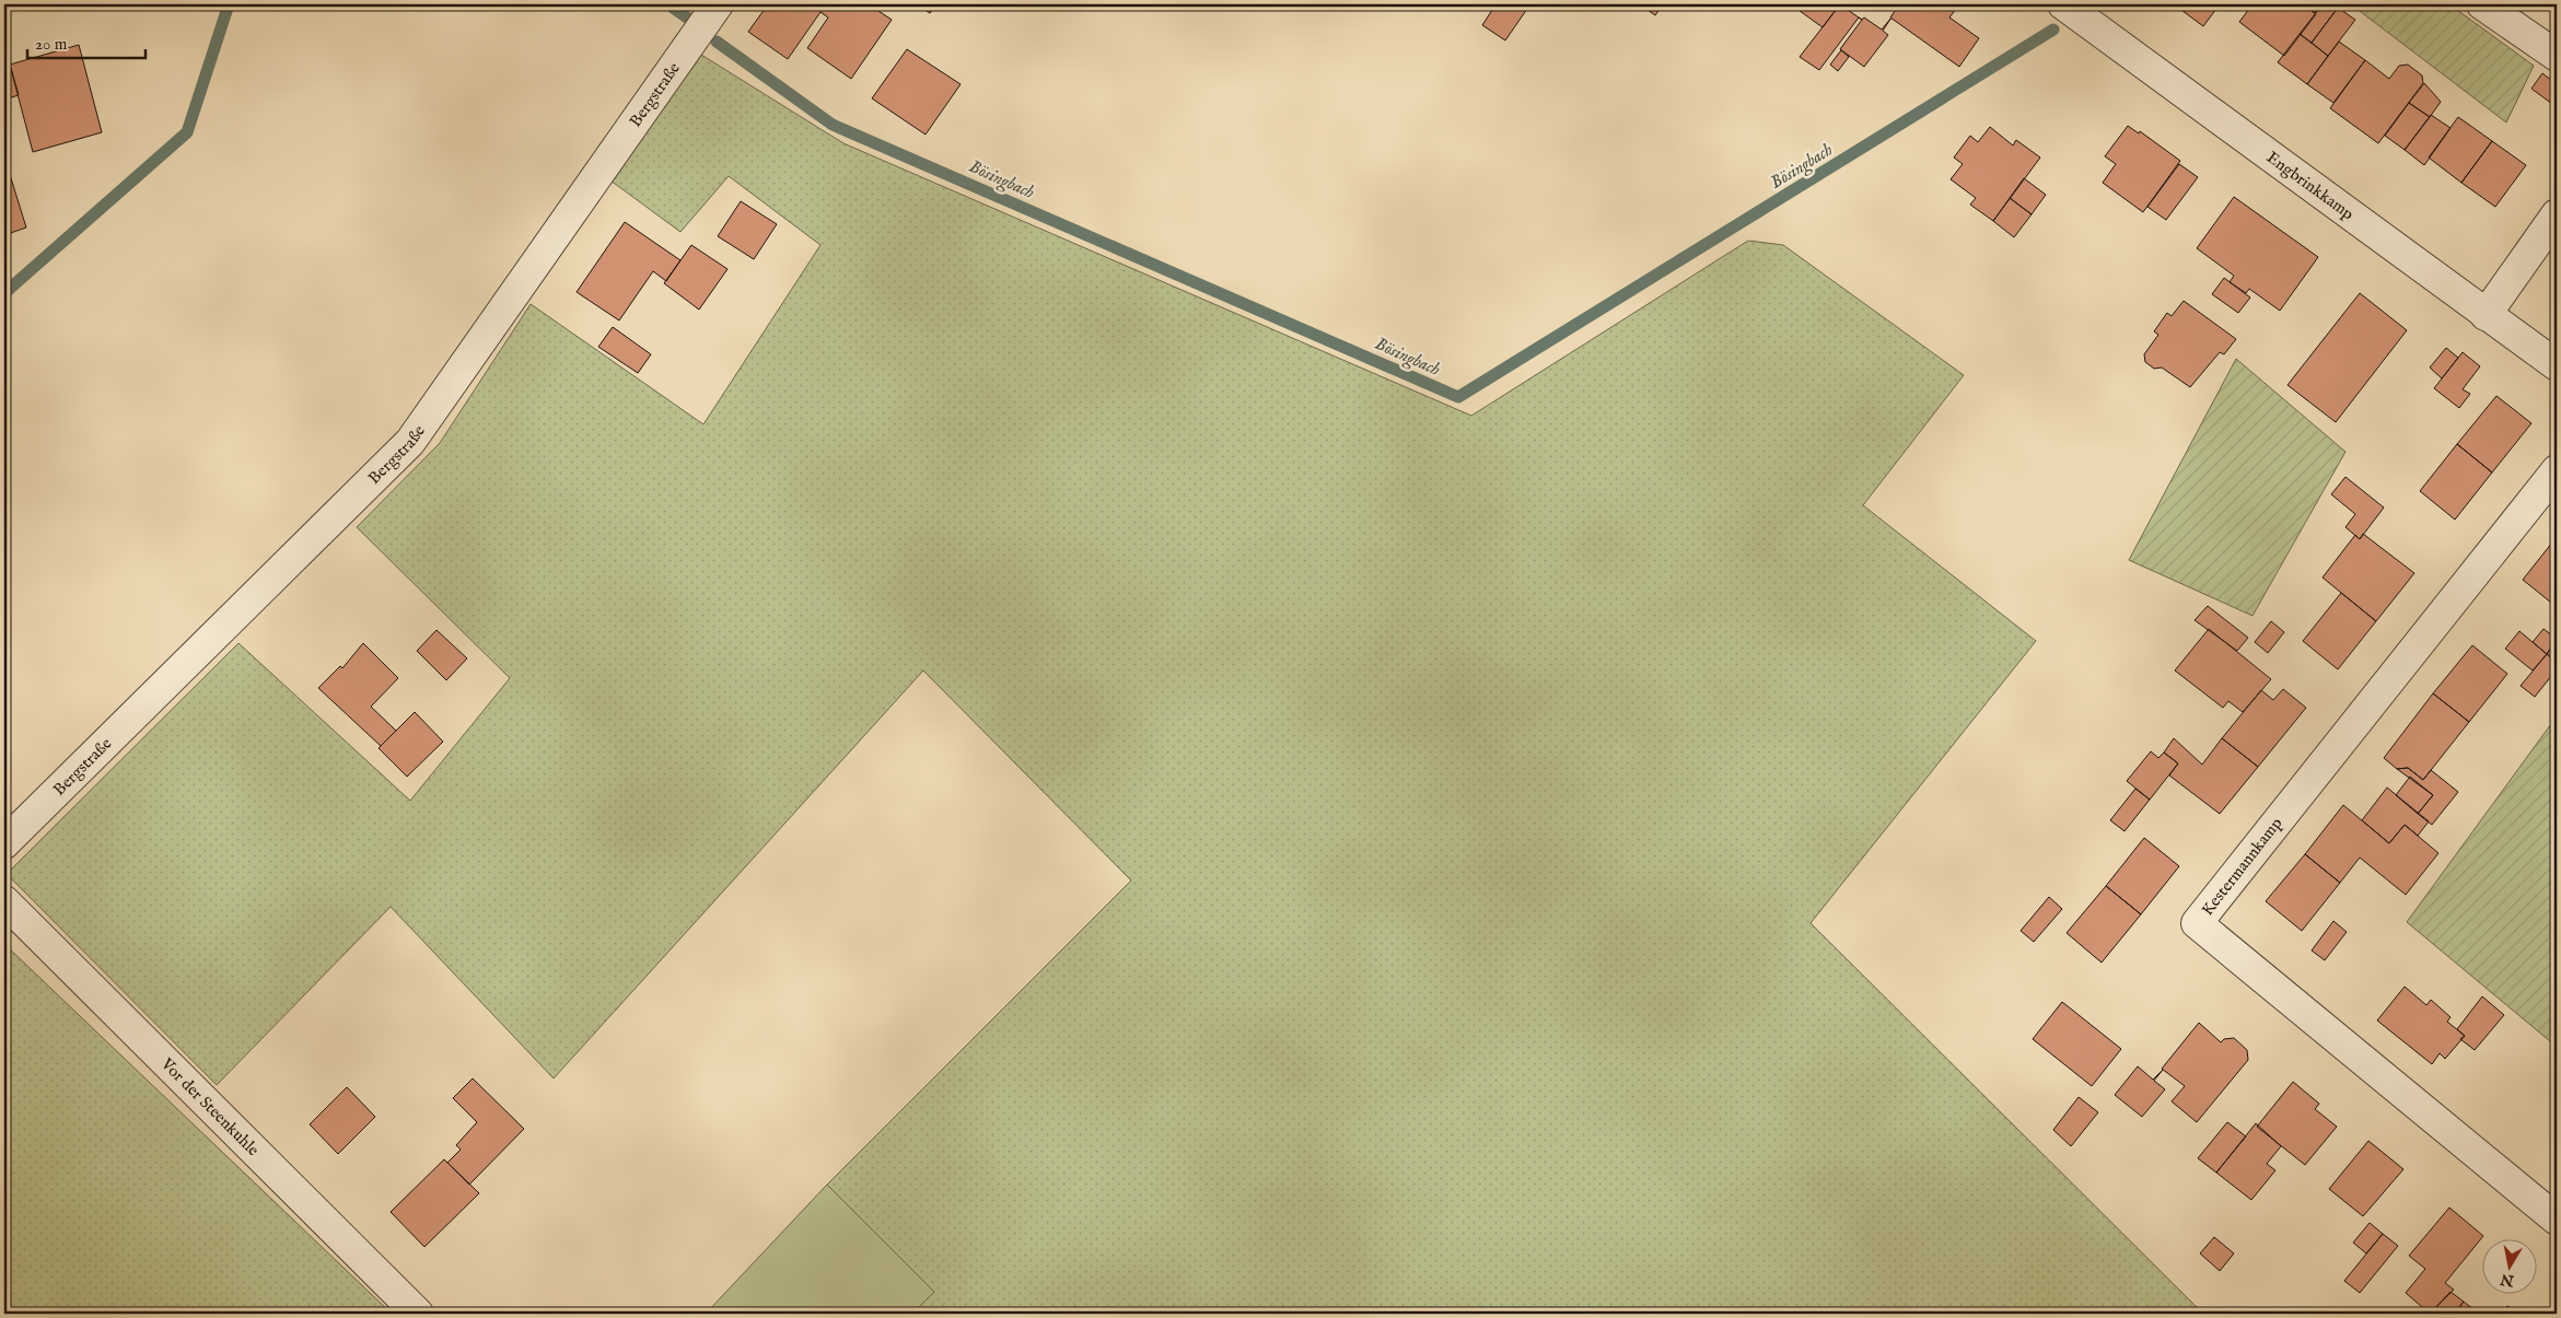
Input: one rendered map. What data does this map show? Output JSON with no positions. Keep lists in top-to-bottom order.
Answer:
{
  "streets": {
    "street": [
      "Bergstraße",
      "Engbrinkkamp",
      "Kestermannkamp",
      "Vor der Steenkuhle"
    ]
  },
  "water": ["Bösingbach"],
  "scale_bar": "20 m",
  "north": "bottom"
}
